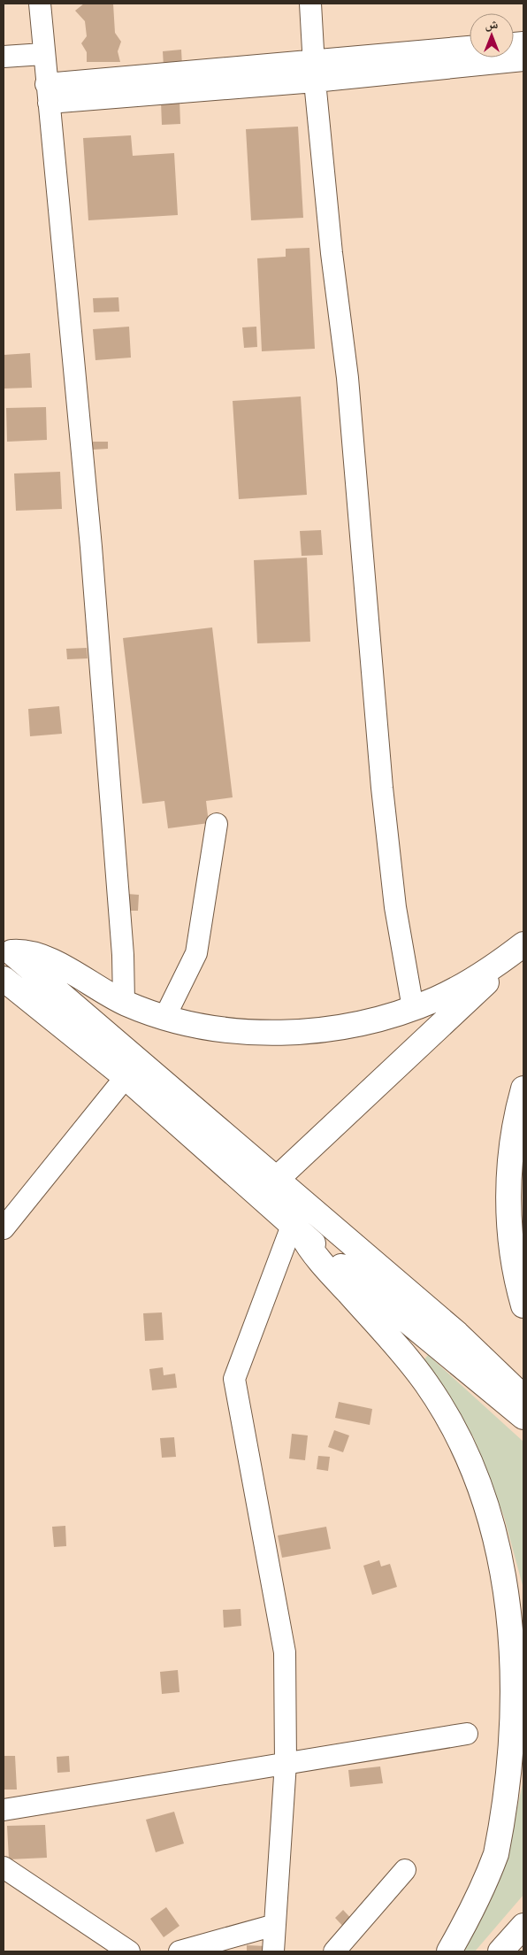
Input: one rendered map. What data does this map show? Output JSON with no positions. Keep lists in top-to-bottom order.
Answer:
{
  "north": "top"
}
